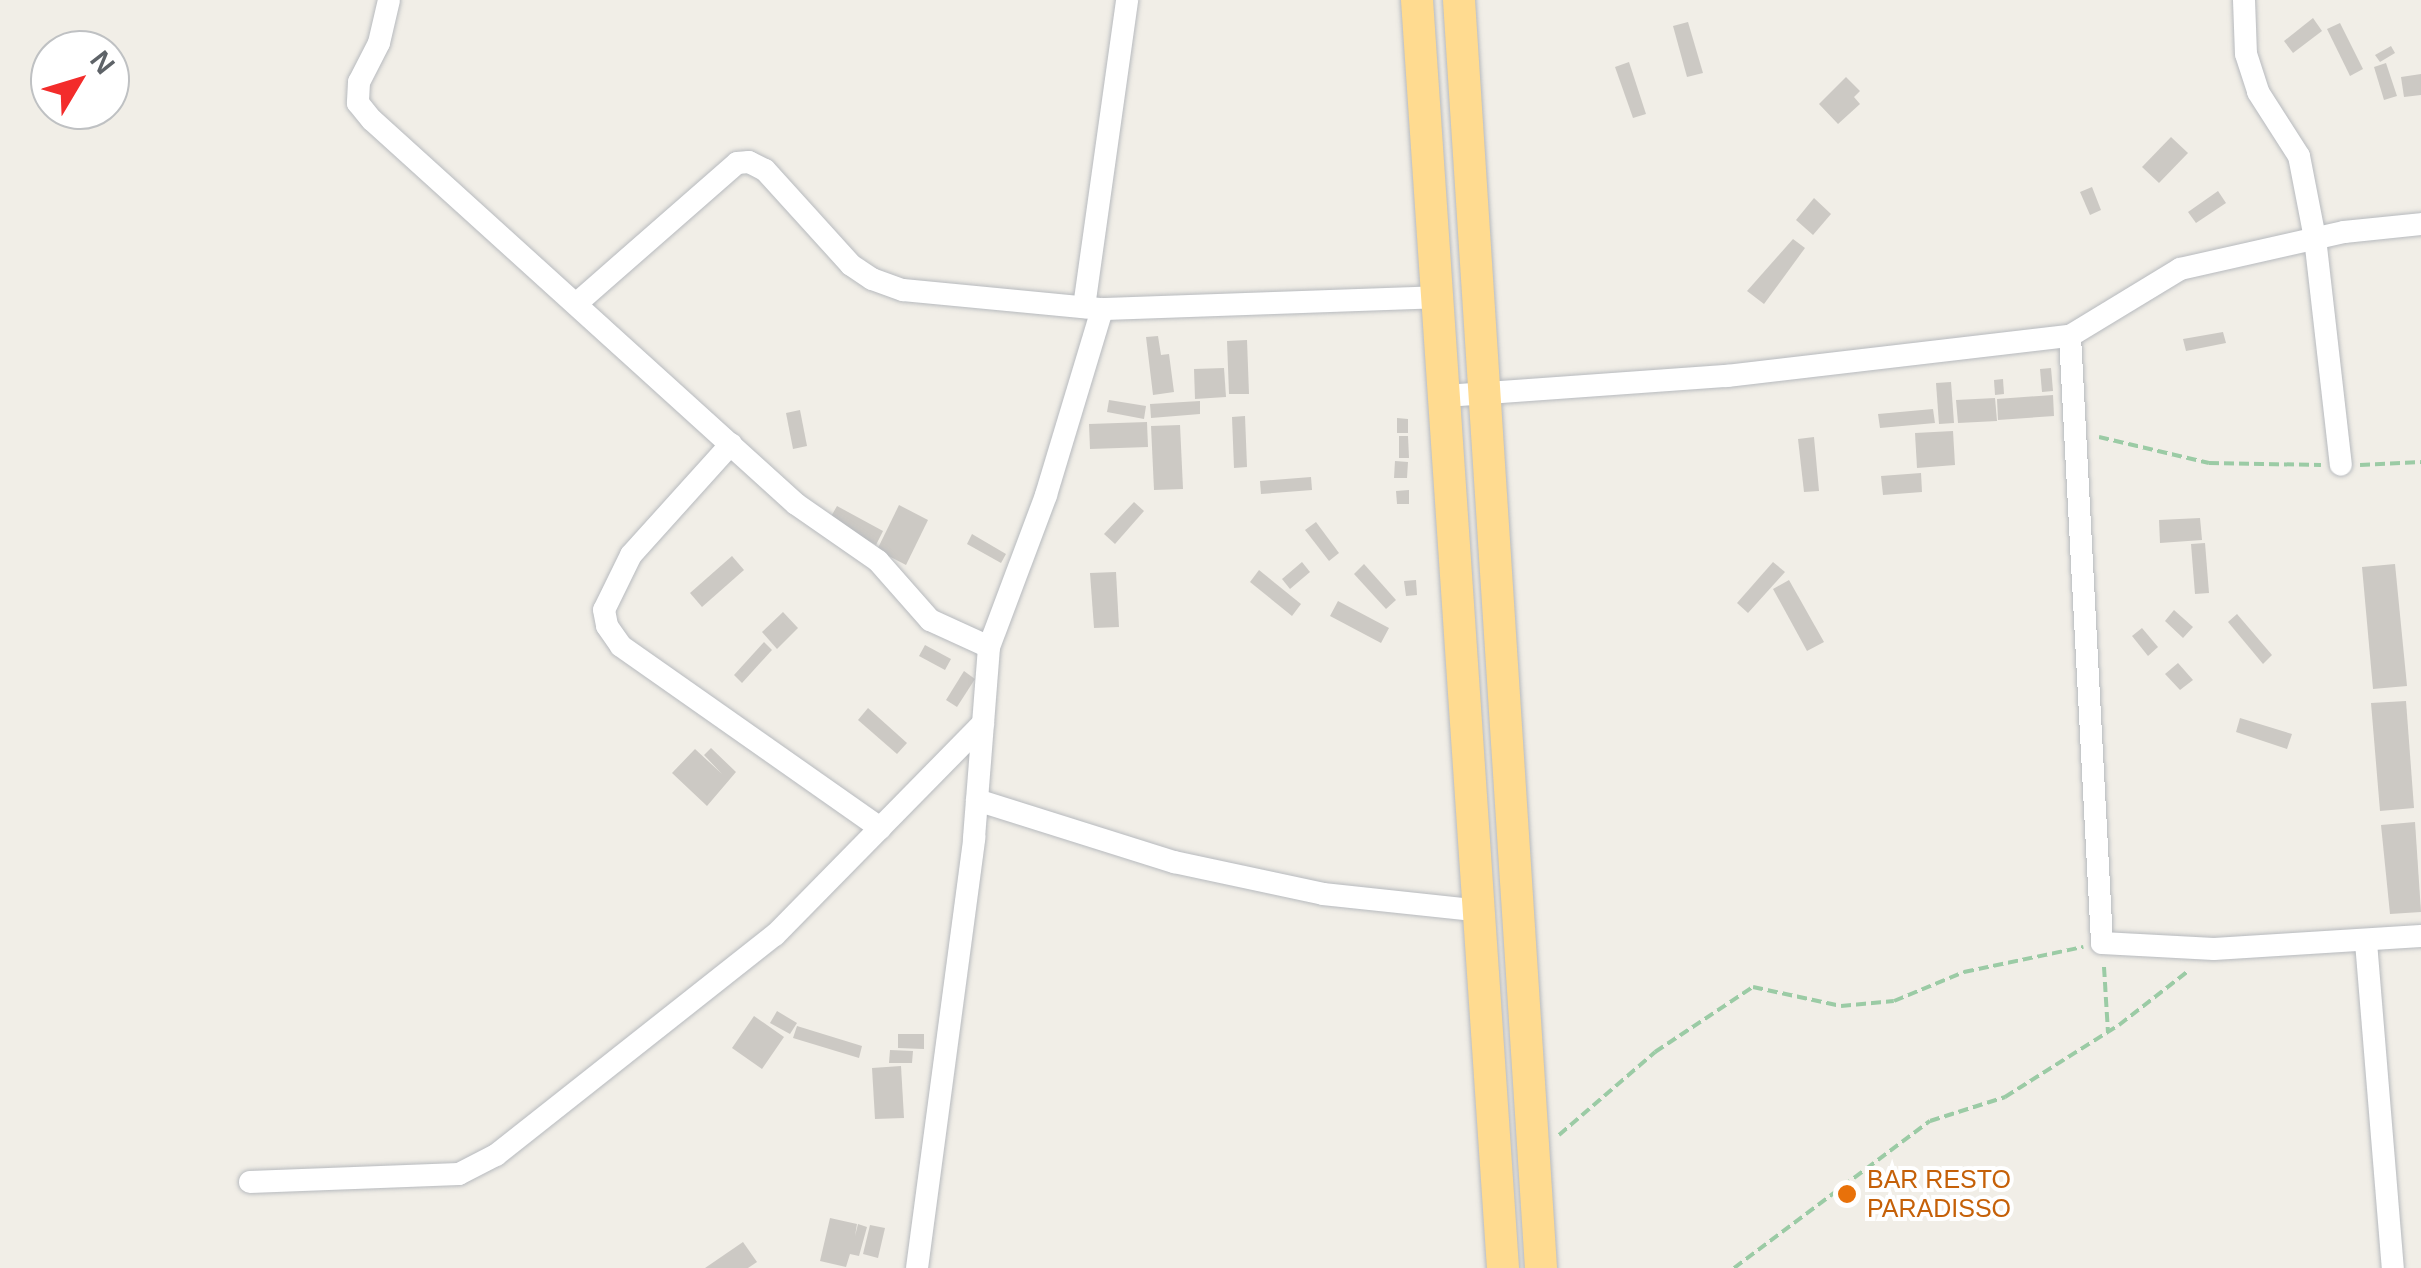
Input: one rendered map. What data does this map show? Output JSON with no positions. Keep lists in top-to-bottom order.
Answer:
{
  "places": ["BAR RESTO PARADISSO"],
  "north": "top right"
}
